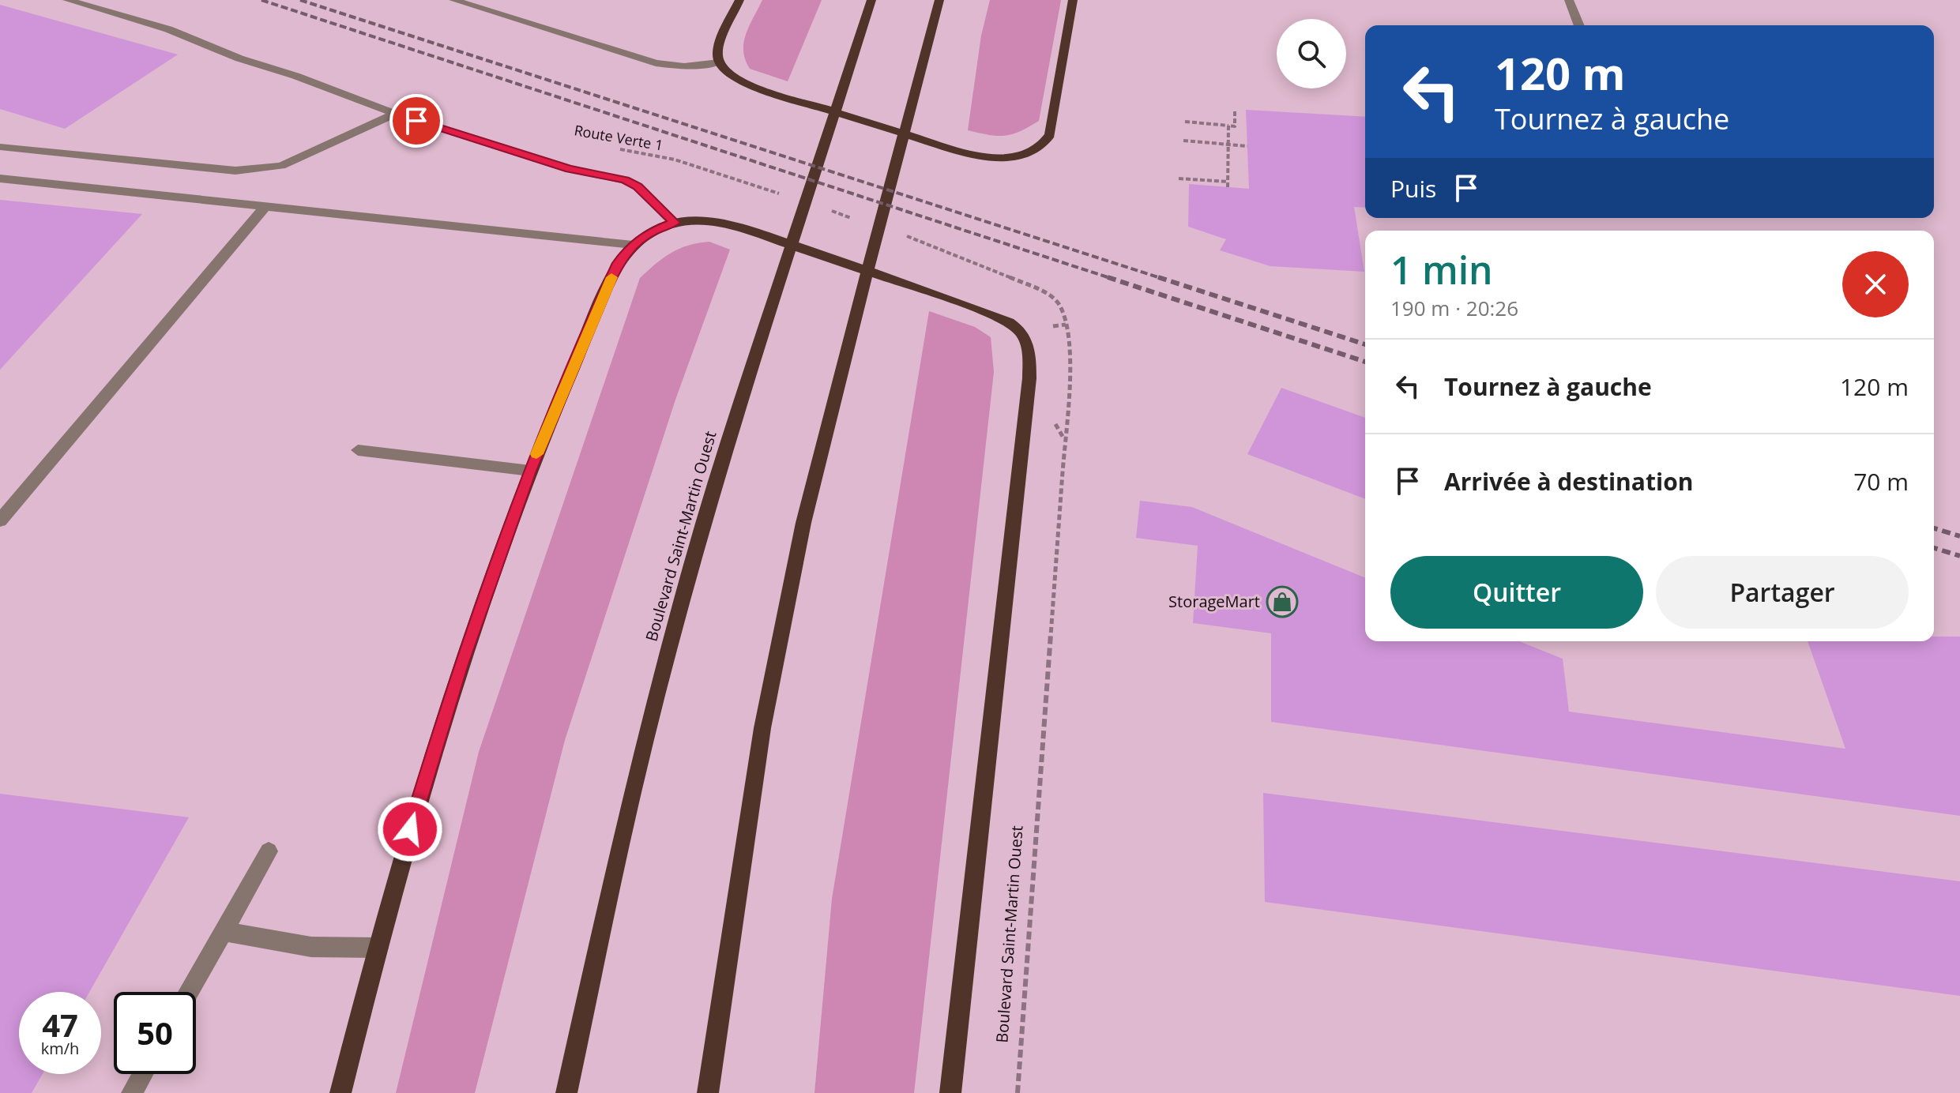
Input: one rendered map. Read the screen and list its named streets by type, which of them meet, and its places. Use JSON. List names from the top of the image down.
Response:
{
  "streets": {
    "main road": ["Boulevard Saint-Martin Ouest"],
    "path": ["Route Verte 1"]
  },
  "places": {
    "shop": ["StorageMart"]
  },
  "page": {
    "turn": ["120 m", "Tournez à gauche"],
    "then": "Puis",
    "heading": ["1 min", "190 m · 20:26"],
    "list": [
      {
        "name": "Tournez à gauche",
        "value": "120 m"
      },
      {
        "name": "Arrivée à destination",
        "value": "70 m"
      }
    ],
    "buttons": ["Quitter", "Partager"],
    "speed": "47 km/h",
    "limit": "50"
  }
}
